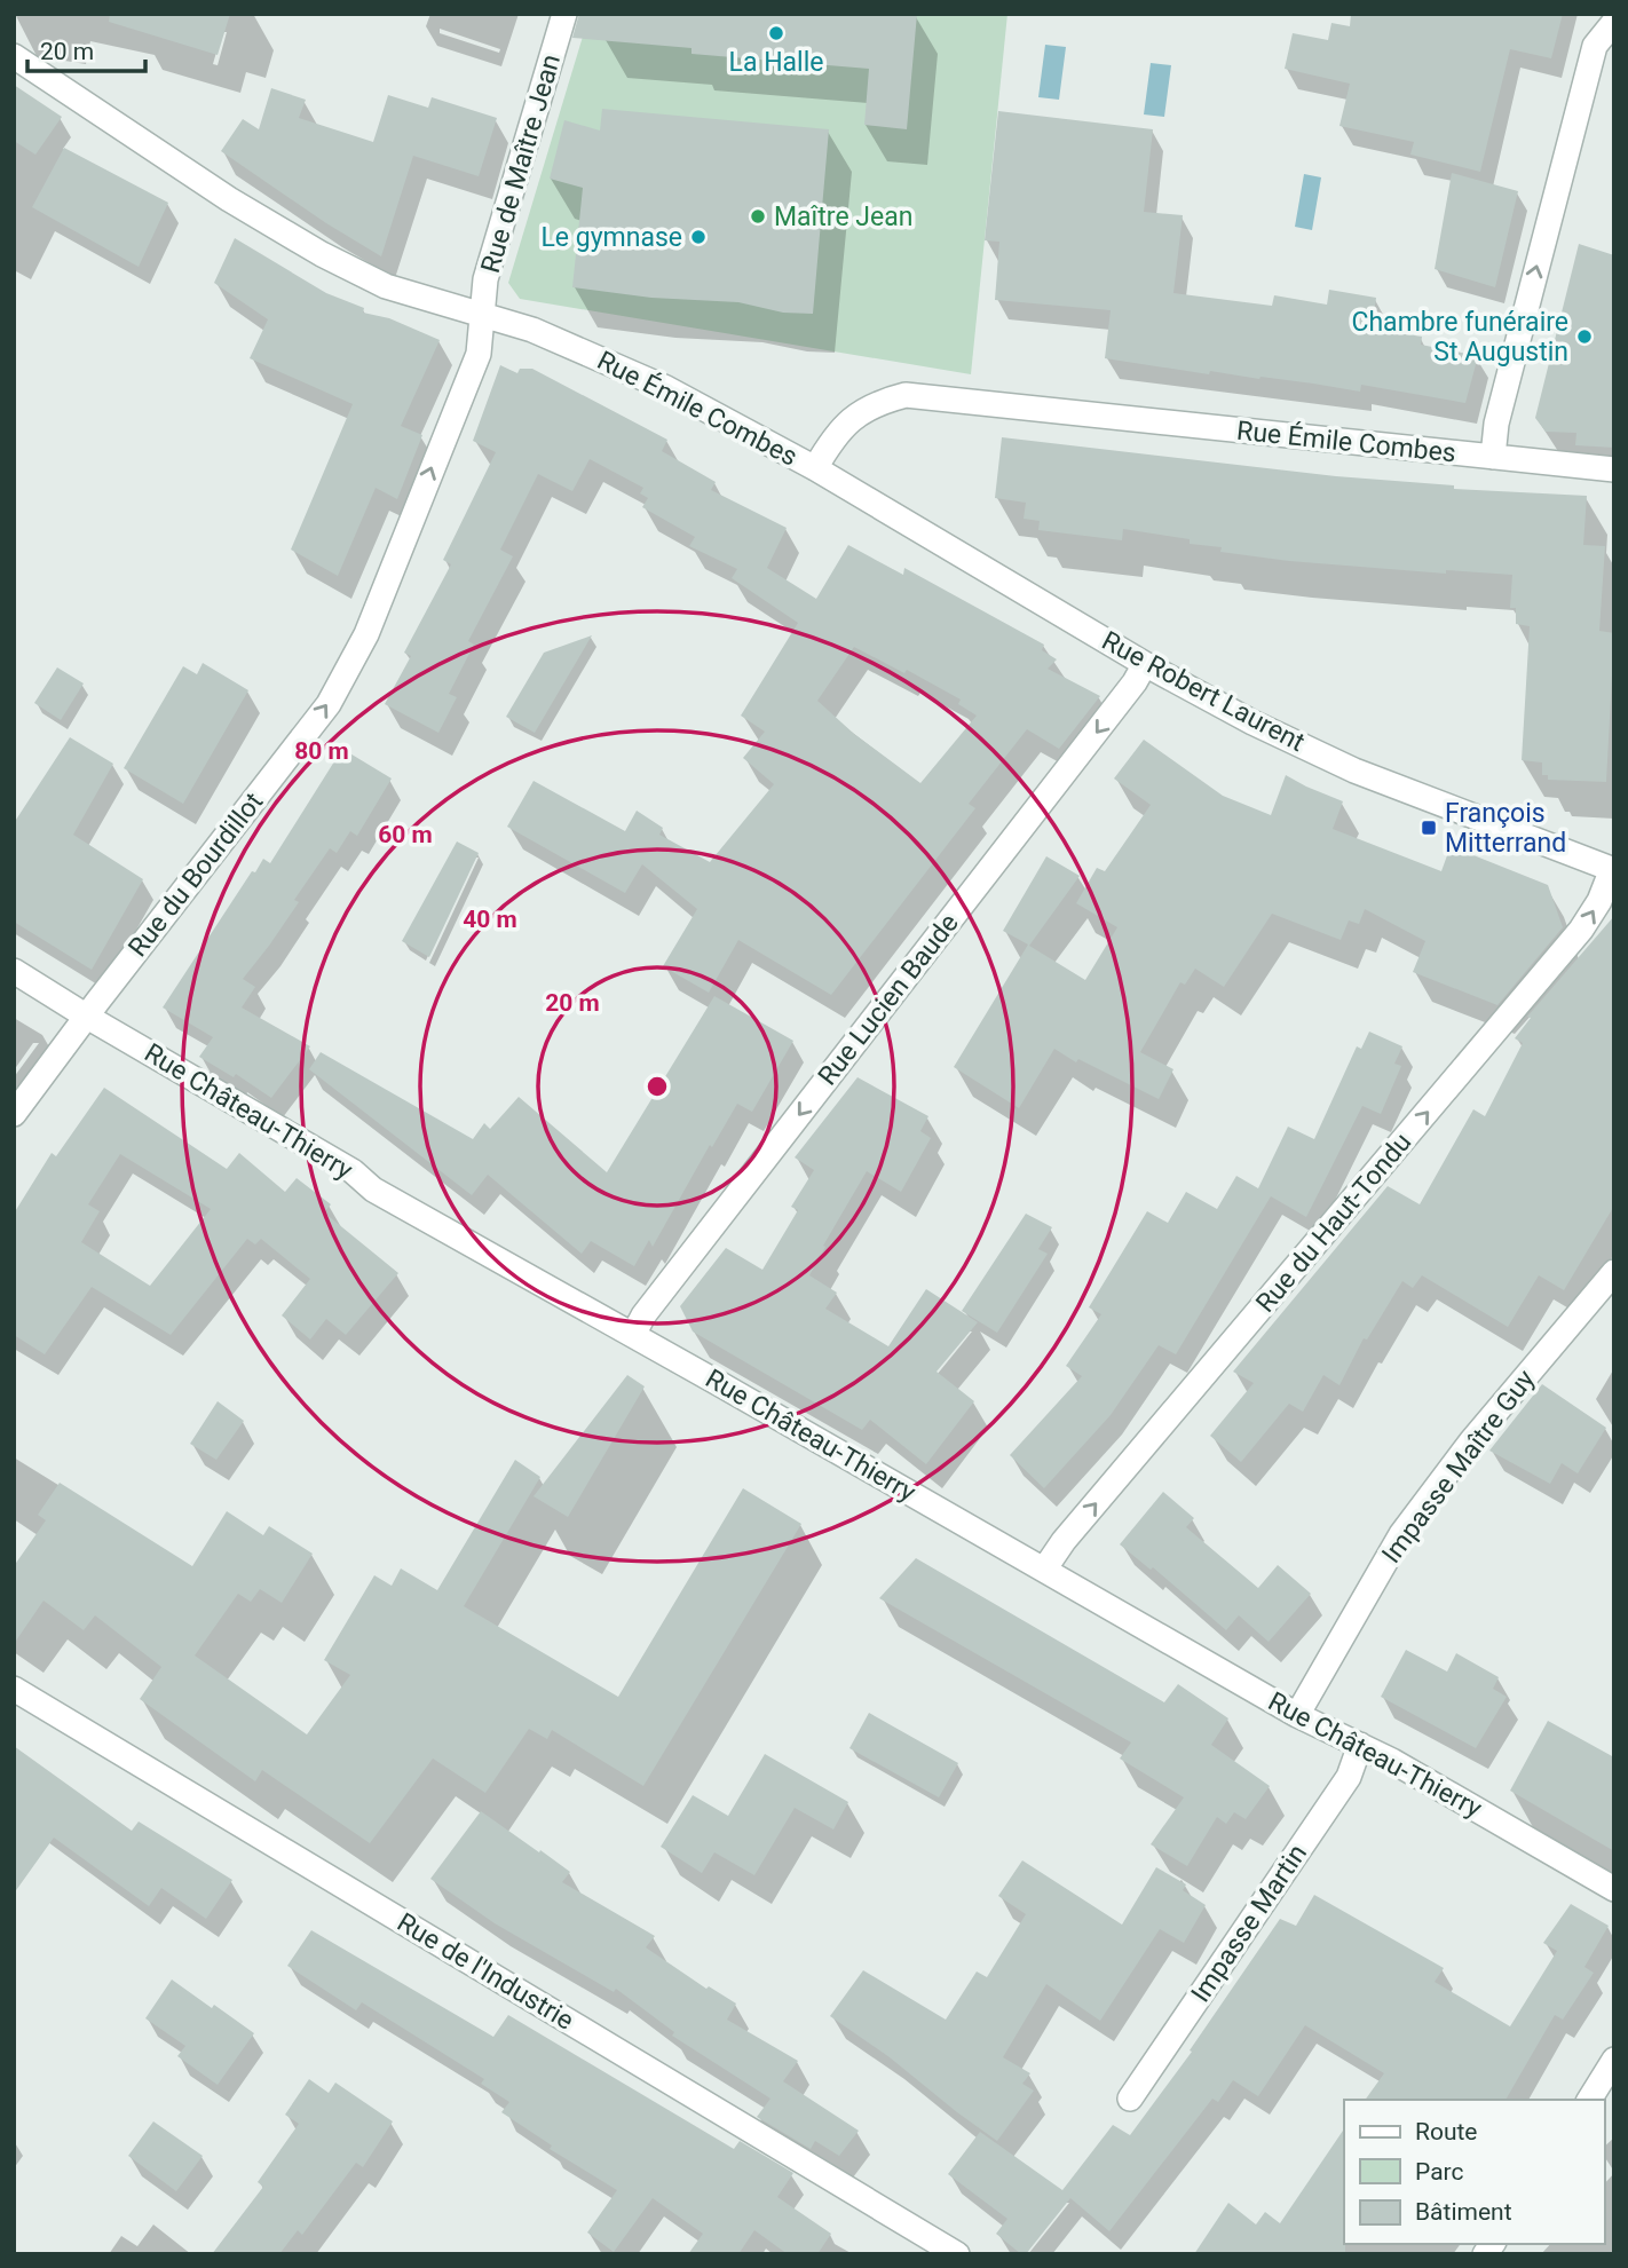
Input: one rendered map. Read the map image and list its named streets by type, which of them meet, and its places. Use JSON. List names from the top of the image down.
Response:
{
  "streets": {
    "street": [
      "Rue de Maître Jean",
      "Rue Émile Combes",
      "Rue Robert Laurent",
      "Rue du Bourdillot",
      "Rue Lucien Baude",
      "Rue Château-Thierry",
      "Rue du Haut-Tondu",
      "Impasse Maître Guy",
      "Impasse Martin",
      "Rue de l'Industrie"
    ]
  },
  "crossings": [
    ["Rue de Maître Jean", "Rue Émile Combes"],
    ["Rue de Maître Jean", "Rue du Bourdillot"],
    ["Rue Émile Combes", "Rue Robert Laurent"],
    ["Rue Émile Combes", "Rue du Bourdillot"],
    ["Rue Robert Laurent", "Rue Lucien Baude"],
    ["Rue Robert Laurent", "Rue du Haut-Tondu"],
    ["Rue du Bourdillot", "Rue Château-Thierry"],
    ["Rue Lucien Baude", "Rue Château-Thierry"],
    ["Rue Château-Thierry", "Rue du Haut-Tondu"],
    ["Rue Château-Thierry", "Impasse Maître Guy"],
    ["Rue Château-Thierry", "Impasse Martin"]
  ],
  "one_way": ["Rue du Bourdillot", "Rue Lucien Baude", "Rue du Haut-Tondu"],
  "places": {
    "other": [
      "La Halle",
      "Maître Jean",
      "Le gymnase",
      "Chambre funéraire St Augustin"
    ],
    "transit": ["François Mitterrand"]
  },
  "legend": ["Route", "Parc", "Bâtiment"],
  "scale_bar": "20 m",
  "rings": [
    "80 m",
    "60 m",
    "40 m",
    "20 m"
  ]
}
